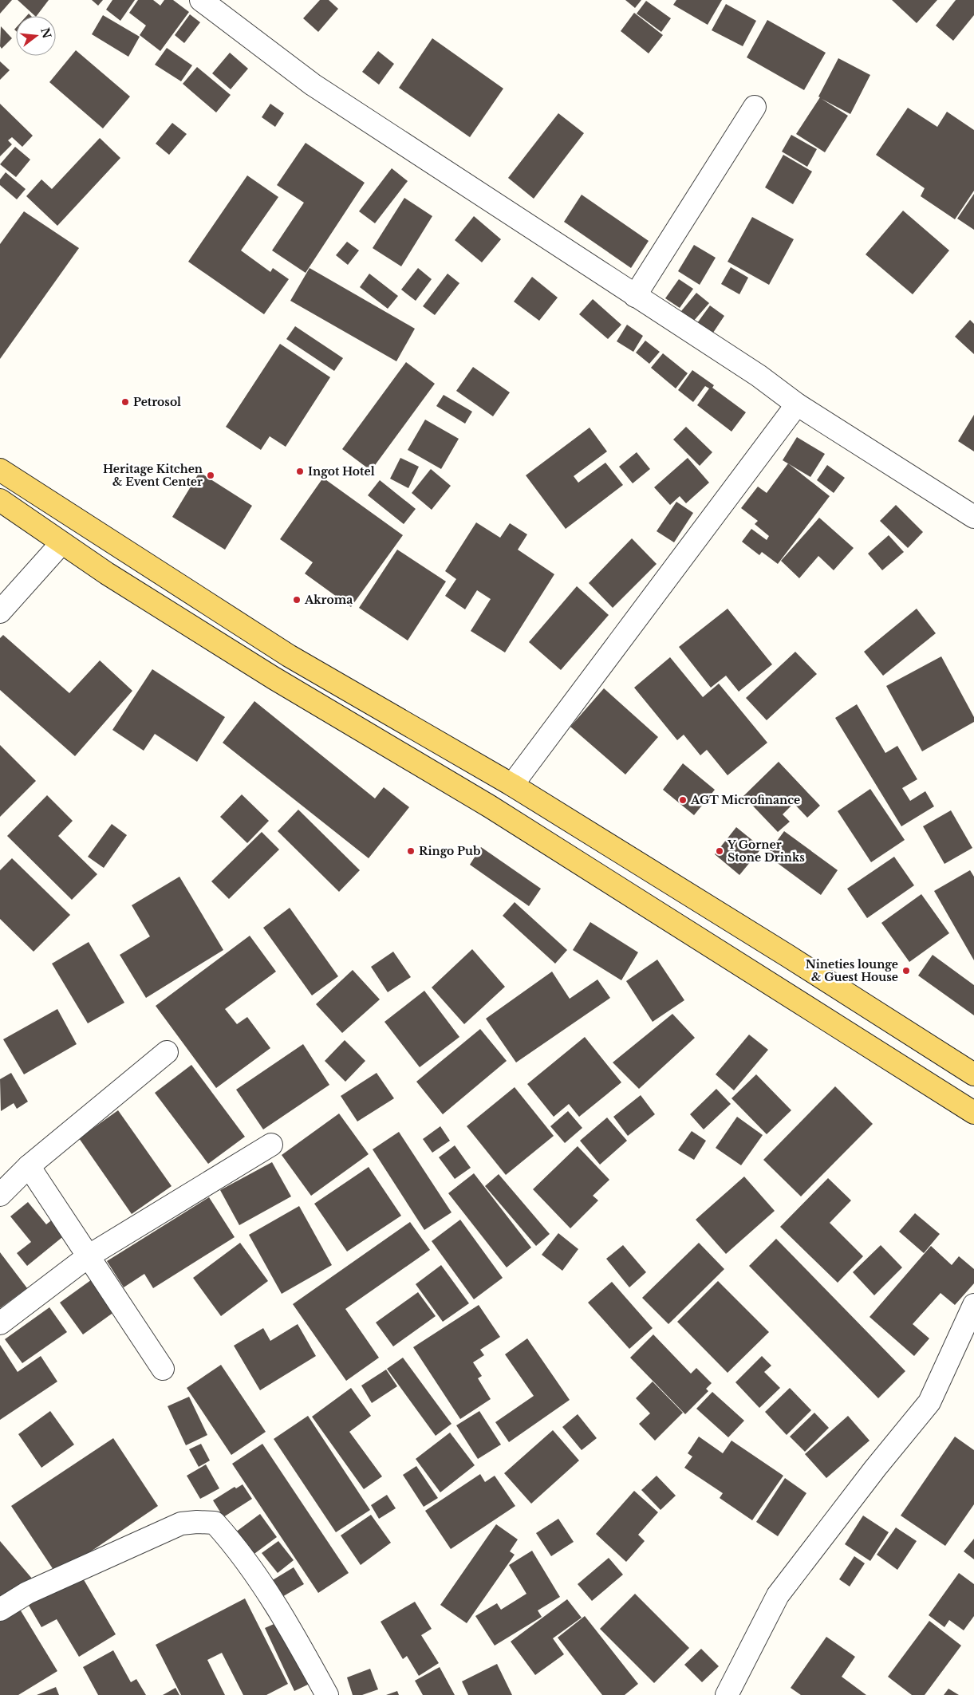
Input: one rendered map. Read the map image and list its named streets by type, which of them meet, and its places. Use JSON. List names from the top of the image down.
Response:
{
  "places": [
    "Petrosol",
    "Ingot Hotel",
    "Heritage Kitchen & Event Center",
    "Akroma",
    "AGT Microfinance",
    "Ringo Pub",
    "Y Gorner Stone Drinks",
    "Nineties lounge & Guest House"
  ],
  "north": "right"
}
